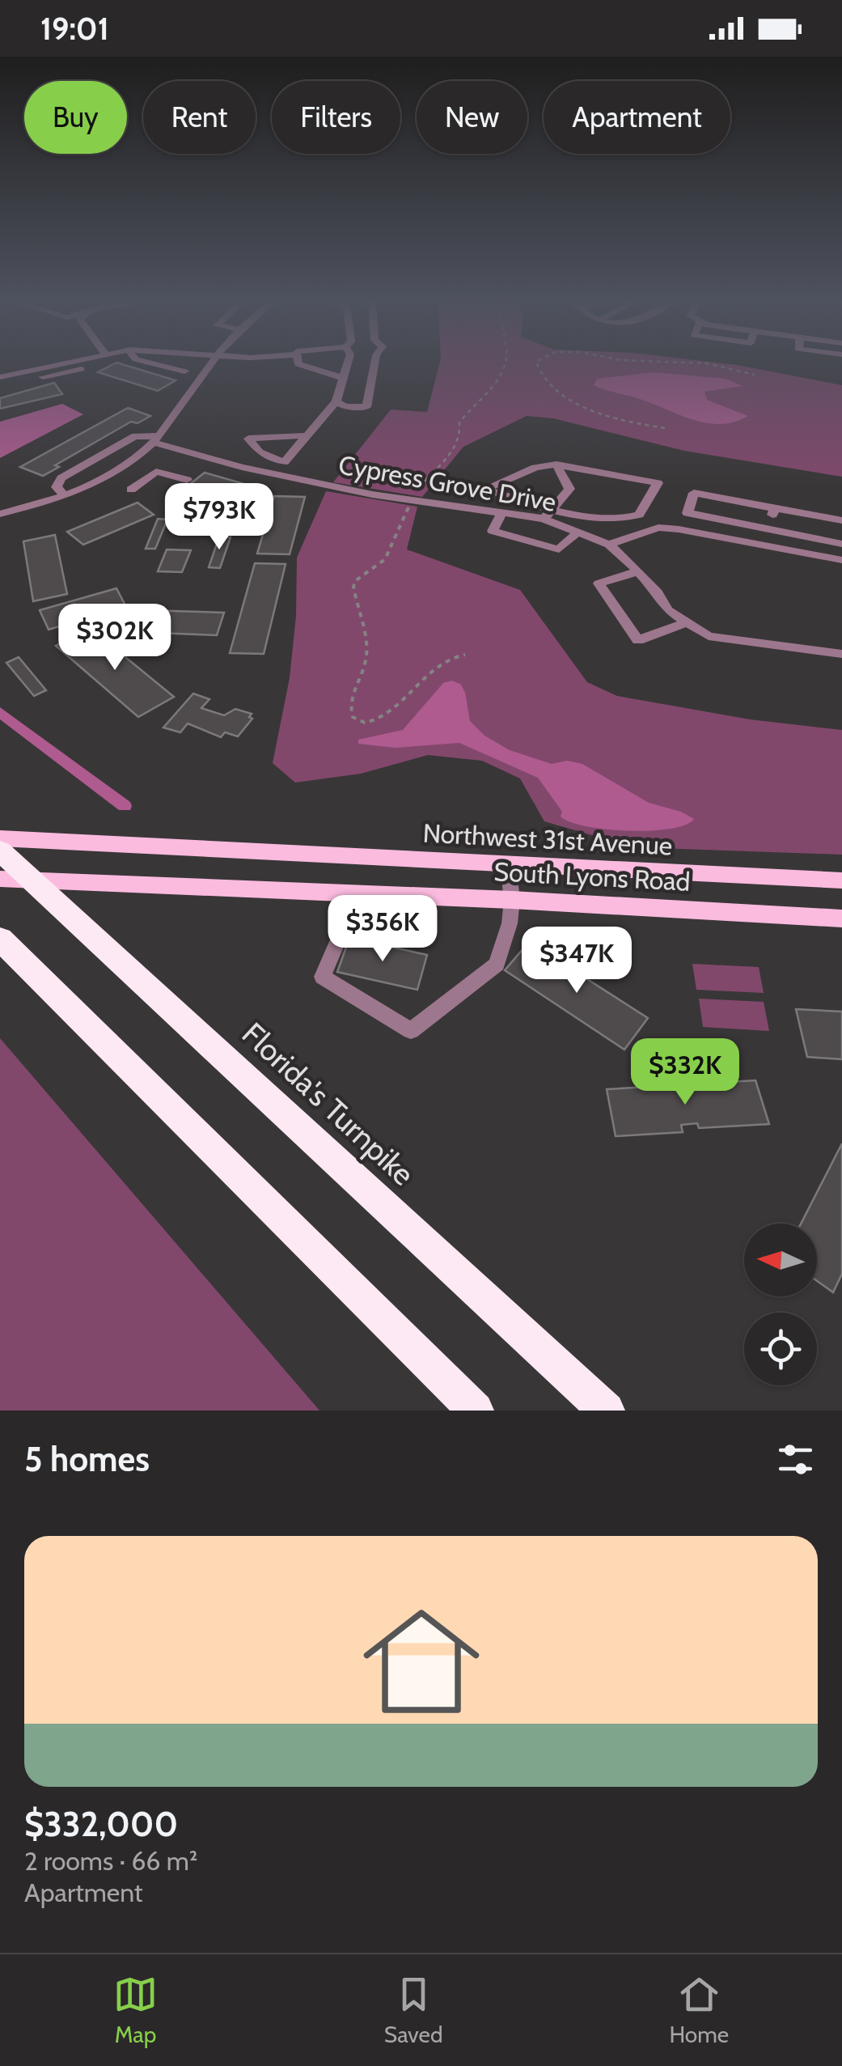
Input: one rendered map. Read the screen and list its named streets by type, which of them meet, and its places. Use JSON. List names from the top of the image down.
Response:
{
  "streets": {
    "highway": ["Florida's Turnpike"],
    "main road": ["Northwest 31st Avenue", "South Lyons Road"],
    "street": ["Cypress Grove Drive"]
  },
  "north": "left",
  "page": {
    "status": "19:01",
    "chip": [
      "Buy",
      "Rent",
      "Filters",
      "New",
      "Apartment"
    ],
    "price": [
      "$793K",
      "$302K",
      "$356K",
      "$347K",
      "$332K"
    ],
    "heading": "5 homes",
    "list": [
      {
        "name": "$332,000",
        "note": "2 rooms · 66 m² · Apartment"
      }
    ],
    "tabs": ["Map", "Saved", "Home"]
  }
}
